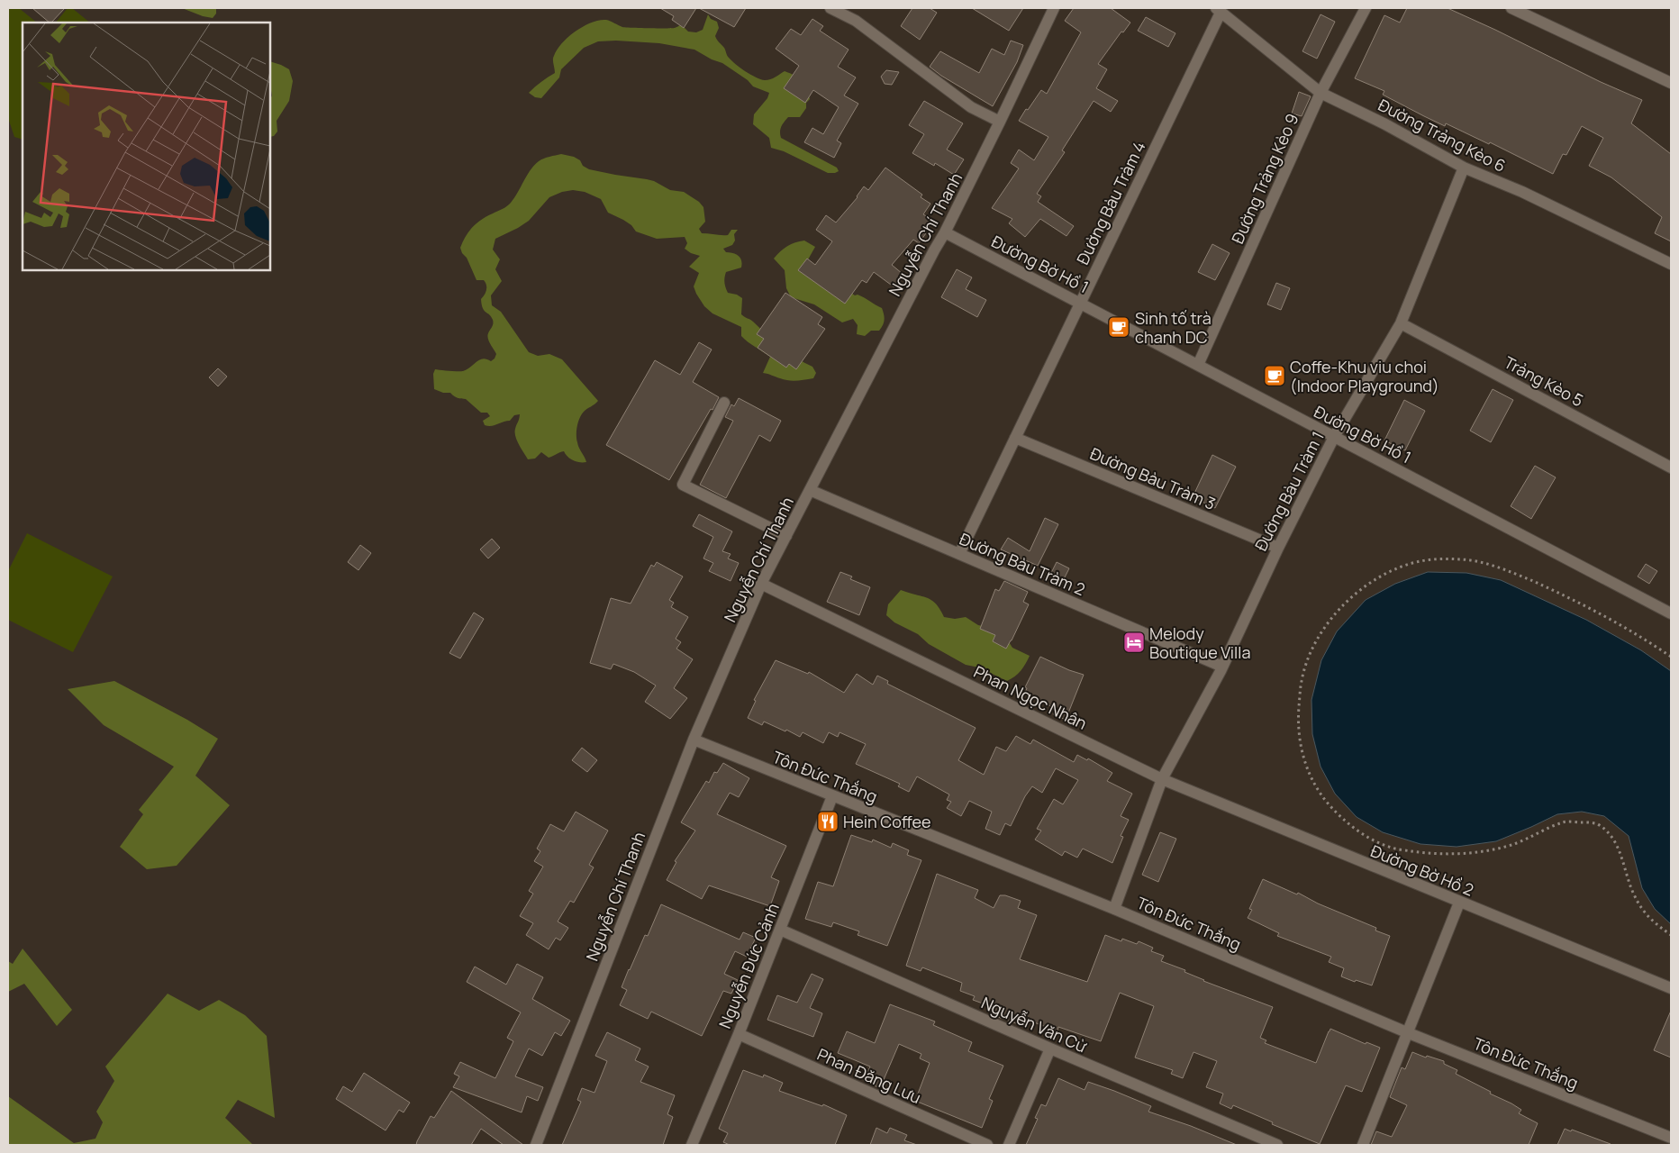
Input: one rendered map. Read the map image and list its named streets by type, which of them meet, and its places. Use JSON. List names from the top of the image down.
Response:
{
  "streets": {
    "street": [
      "Đường Trảng Kèo 6",
      "Đường Trảng Kèo 9",
      "Đường Bàu Tràm 4",
      "Nguyễn Chí Thanh",
      "Đường Bờ Hồ 1",
      "Trảng Kèo 5",
      "Đường Bàu Tràm 3",
      "Đường Bàu Tràm 1",
      "Đường Bàu Tràm 2",
      "Phan Ngọc Nhân",
      "Tôn Đức Thắng",
      "Đường Bờ Hồ 2",
      "Nguyễn Đức Cảnh",
      "Nguyễn Văn Cừ",
      "Phan Đăng Lưu"
    ]
  },
  "crossings": [
    ["Đường Trảng Kèo 6", "Đường Trảng Kèo 9"],
    ["Đường Trảng Kèo 6", "Đường Bàu Tràm 4"],
    ["Đường Trảng Kèo 6", "Đường Bàu Tràm 1"],
    ["Đường Trảng Kèo 9", "Đường Bờ Hồ 1"],
    ["Đường Bàu Tràm 4", "Đường Bờ Hồ 1"],
    ["Đường Bàu Tràm 4", "Đường Bàu Tràm 3"],
    ["Đường Bàu Tràm 4", "Đường Bàu Tràm 2"],
    ["Nguyễn Chí Thanh", "Đường Bờ Hồ 1"],
    ["Nguyễn Chí Thanh", "Đường Bàu Tràm 2"],
    ["Nguyễn Chí Thanh", "Phan Ngọc Nhân"],
    ["Nguyễn Chí Thanh", "Tôn Đức Thắng"],
    ["Đường Bờ Hồ 1", "Đường Bàu Tràm 1"],
    ["Trảng Kèo 5", "Đường Bàu Tràm 1"],
    ["Đường Bàu Tràm 3", "Đường Bàu Tràm 1"],
    ["Đường Bàu Tràm 1", "Đường Bàu Tràm 2"],
    ["Đường Bàu Tràm 1", "Phan Ngọc Nhân"],
    ["Đường Bàu Tràm 1", "Đường Bờ Hồ 2"],
    ["Phan Ngọc Nhân", "Đường Bờ Hồ 2"],
    ["Tôn Đức Thắng", "Nguyễn Đức Cảnh"],
    ["Nguyễn Đức Cảnh", "Nguyễn Văn Cừ"],
    ["Nguyễn Đức Cảnh", "Phan Đăng Lưu"]
  ],
  "places": {
    "cafe": ["Sinh tố trà chanh DC", "Coffe-Khu viu choi (Indoor Playground)"],
    "hotel": ["Melody Boutique Villa"],
    "restaurant": ["Hein Coffee"]
  }
}
